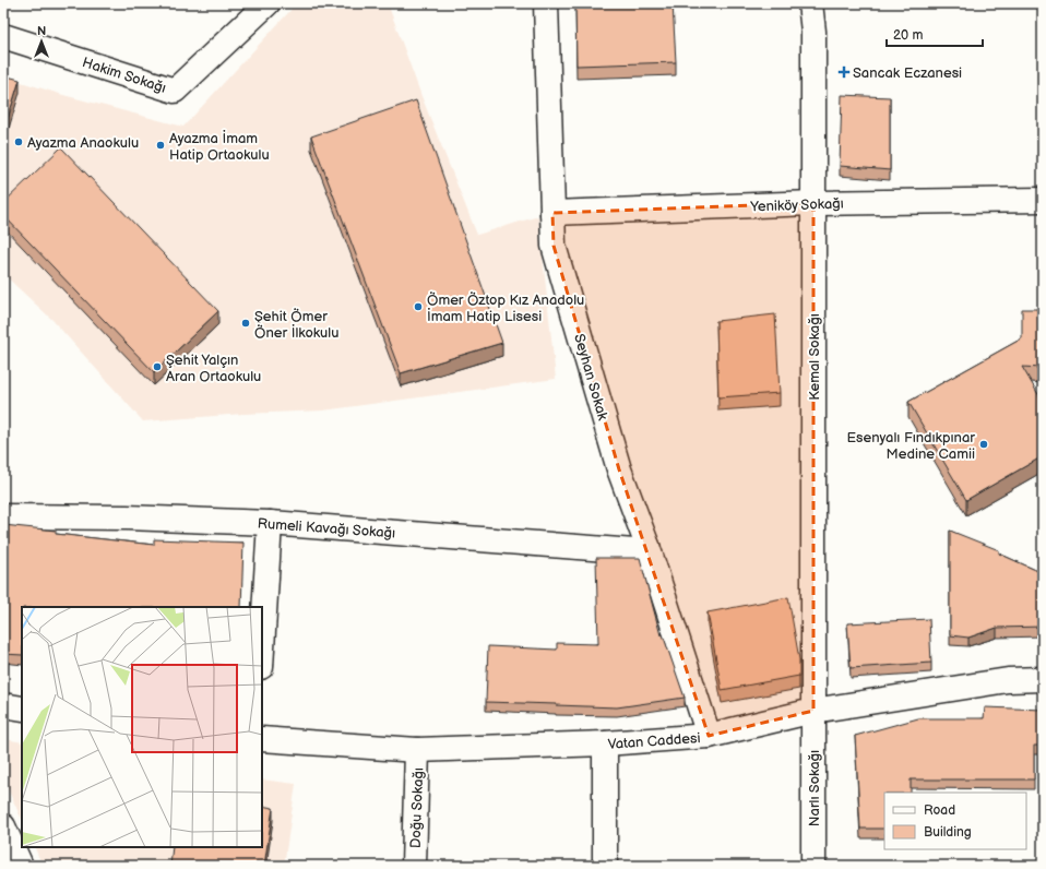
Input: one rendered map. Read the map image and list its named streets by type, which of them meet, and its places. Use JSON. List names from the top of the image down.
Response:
{
  "streets": {
    "street": [
      "Hakim Sokağı",
      "Yeniköy Sokağı",
      "Kemal Sokağı",
      "Seyhan Sokak",
      "Rumeli Kavağı Sokağı",
      "Vatan Caddesi",
      "Narlı Sokağı",
      "Doğu Sokağı"
    ]
  },
  "crossings": [
    ["Yeniköy Sokağı", "Kemal Sokağı"],
    ["Yeniköy Sokağı", "Seyhan Sokak"],
    ["Kemal Sokağı", "Vatan Caddesi"],
    ["Kemal Sokağı", "Narlı Sokağı"],
    ["Seyhan Sokak", "Rumeli Kavağı Sokağı"],
    ["Seyhan Sokak", "Vatan Caddesi"],
    ["Vatan Caddesi", "Narlı Sokağı"],
    ["Vatan Caddesi", "Doğu Sokağı"]
  ],
  "places": {
    "health": ["Sancak Eczanesi"],
    "other": [
      "Ayazma Anaokulu",
      "Ayazma İmam Hatip Ortaokulu",
      "Ömer Öztop Kız Anadolu İmam Hatip Lisesi",
      "Şehit Ömer Öner İlkokulu",
      "Şehit Yalçın Aran Ortaokulu",
      "Esenyalı Fındıkpınar Medine Camii"
    ]
  },
  "legend": ["Road", "Building"],
  "scale_bar": "20 m",
  "north": "top"
}
